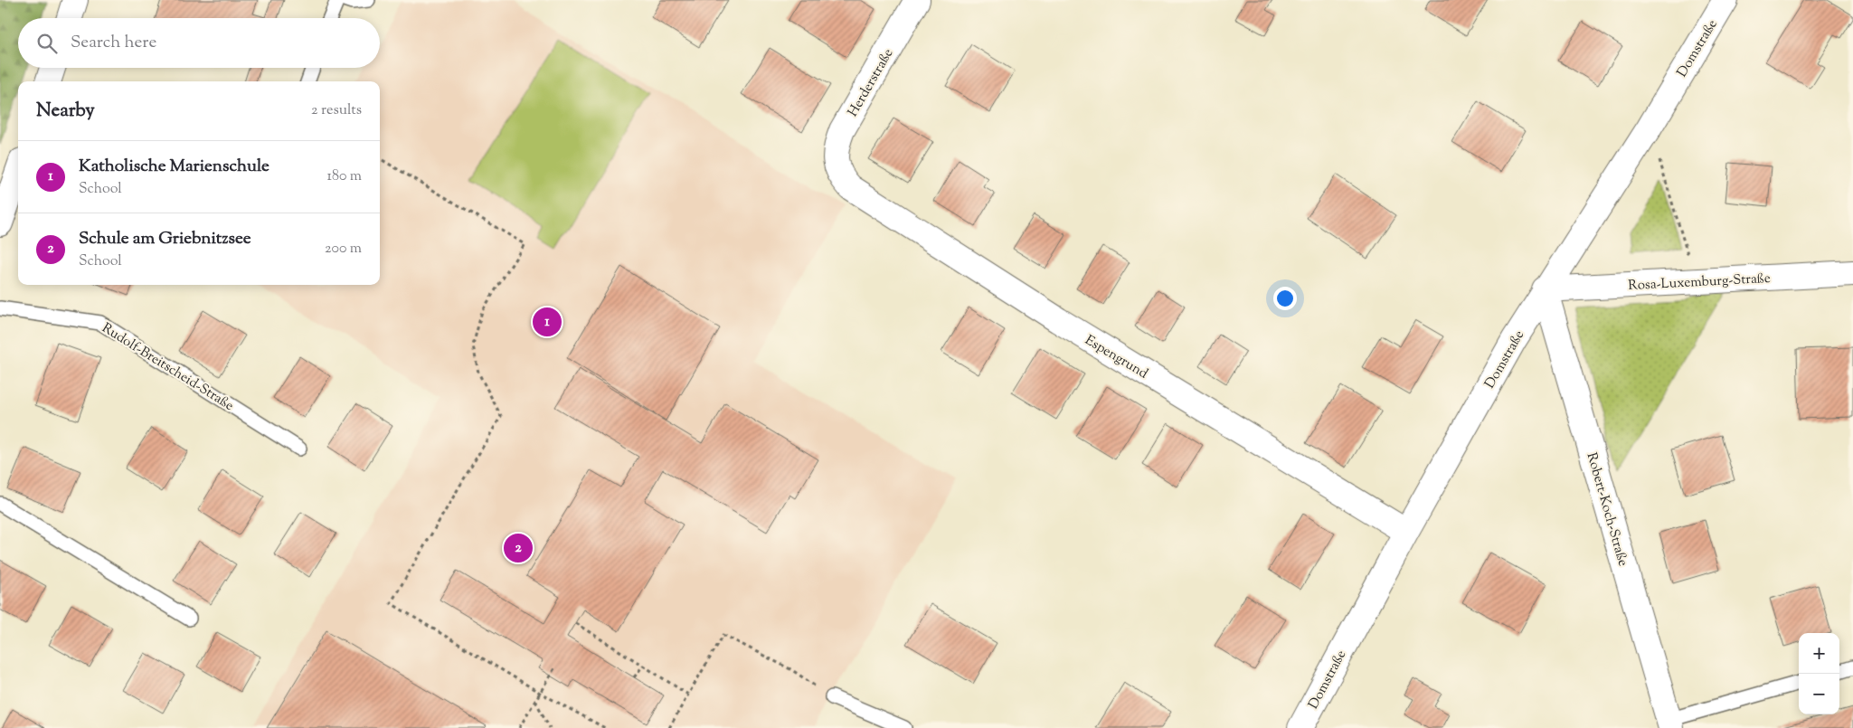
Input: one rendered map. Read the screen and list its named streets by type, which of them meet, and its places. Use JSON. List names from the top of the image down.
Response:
{
  "streets": {
    "street": [
      "Domstraße",
      "Herderstraße",
      "Rosa-Luxemburg-Straße",
      "Espengrund",
      "Robert-Koch-Straße"
    ],
    "lane": ["Rudolf-Breitscheid-Straße"]
  },
  "crossings": [
    ["Domstraße", "Rosa-Luxemburg-Straße"],
    ["Domstraße", "Espengrund"],
    ["Domstraße", "Robert-Koch-Straße"],
    ["Herderstraße", "Espengrund"],
    ["Rosa-Luxemburg-Straße", "Robert-Koch-Straße"]
  ],
  "page": {
    "search": "Search here",
    "heading": ["Nearby", "2 results"],
    "list": [
      {
        "mark": "1",
        "name": "Katholische Marienschule",
        "note": "School",
        "value": "180 m"
      },
      {
        "mark": "2",
        "name": "Schule am Griebnitzsee",
        "note": "School",
        "value": "200 m"
      }
    ],
    "pins": ["1", "2"],
    "map_buttons": ["+", "−"]
  }
}
